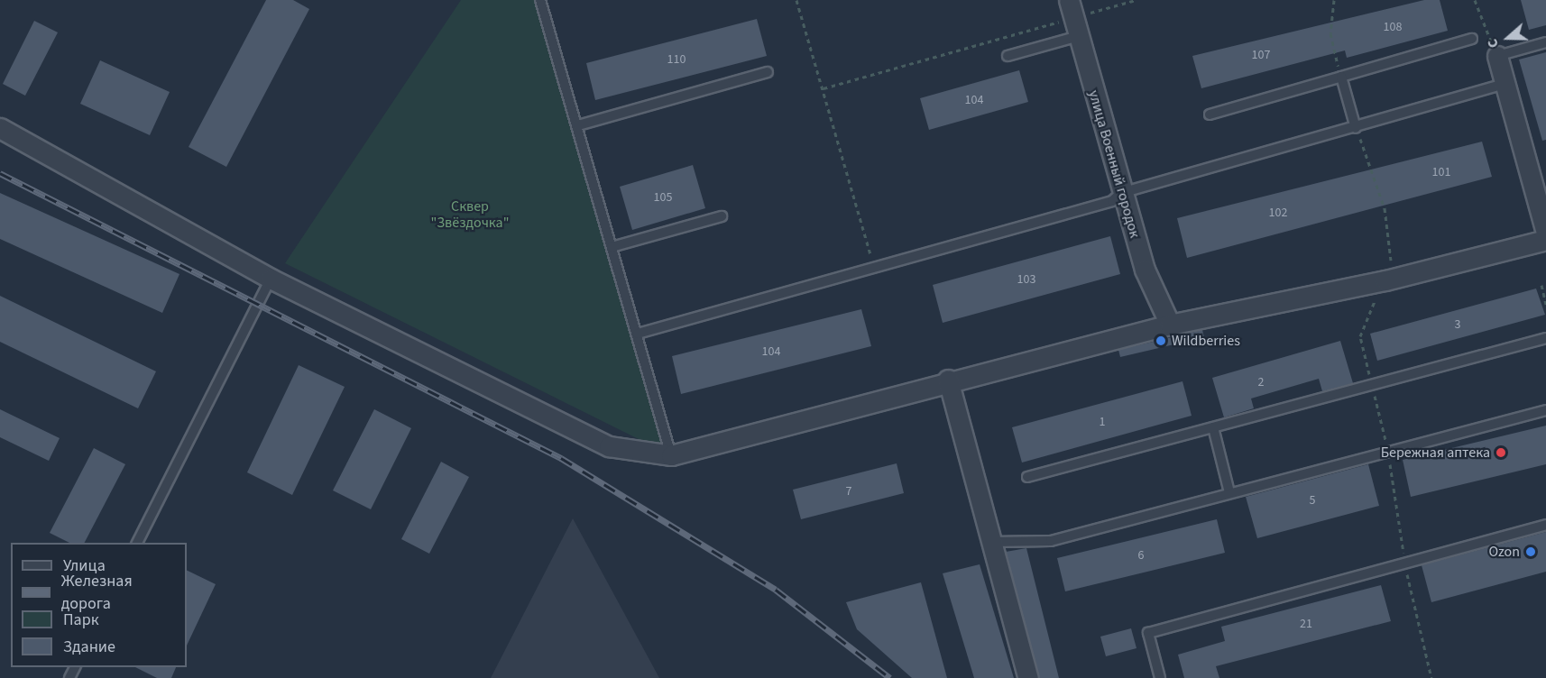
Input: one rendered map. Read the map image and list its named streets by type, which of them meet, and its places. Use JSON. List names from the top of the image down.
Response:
{
  "streets": {
    "street": ["улица Военный городок"]
  },
  "parks": ["Сквер \"Звёздочка\""],
  "places": ["Wildberries", "Бережная аптека", "Ozon"],
  "house_numbers": [
    "108",
    "107",
    "110",
    "104",
    "101",
    "105",
    "102",
    "103",
    "3",
    "104",
    "2",
    "1",
    "7",
    "5",
    "6",
    "21"
  ],
  "legend": [
    "Улица",
    "Железная дорога",
    "Парк",
    "Здание"
  ],
  "north": "left"
}
